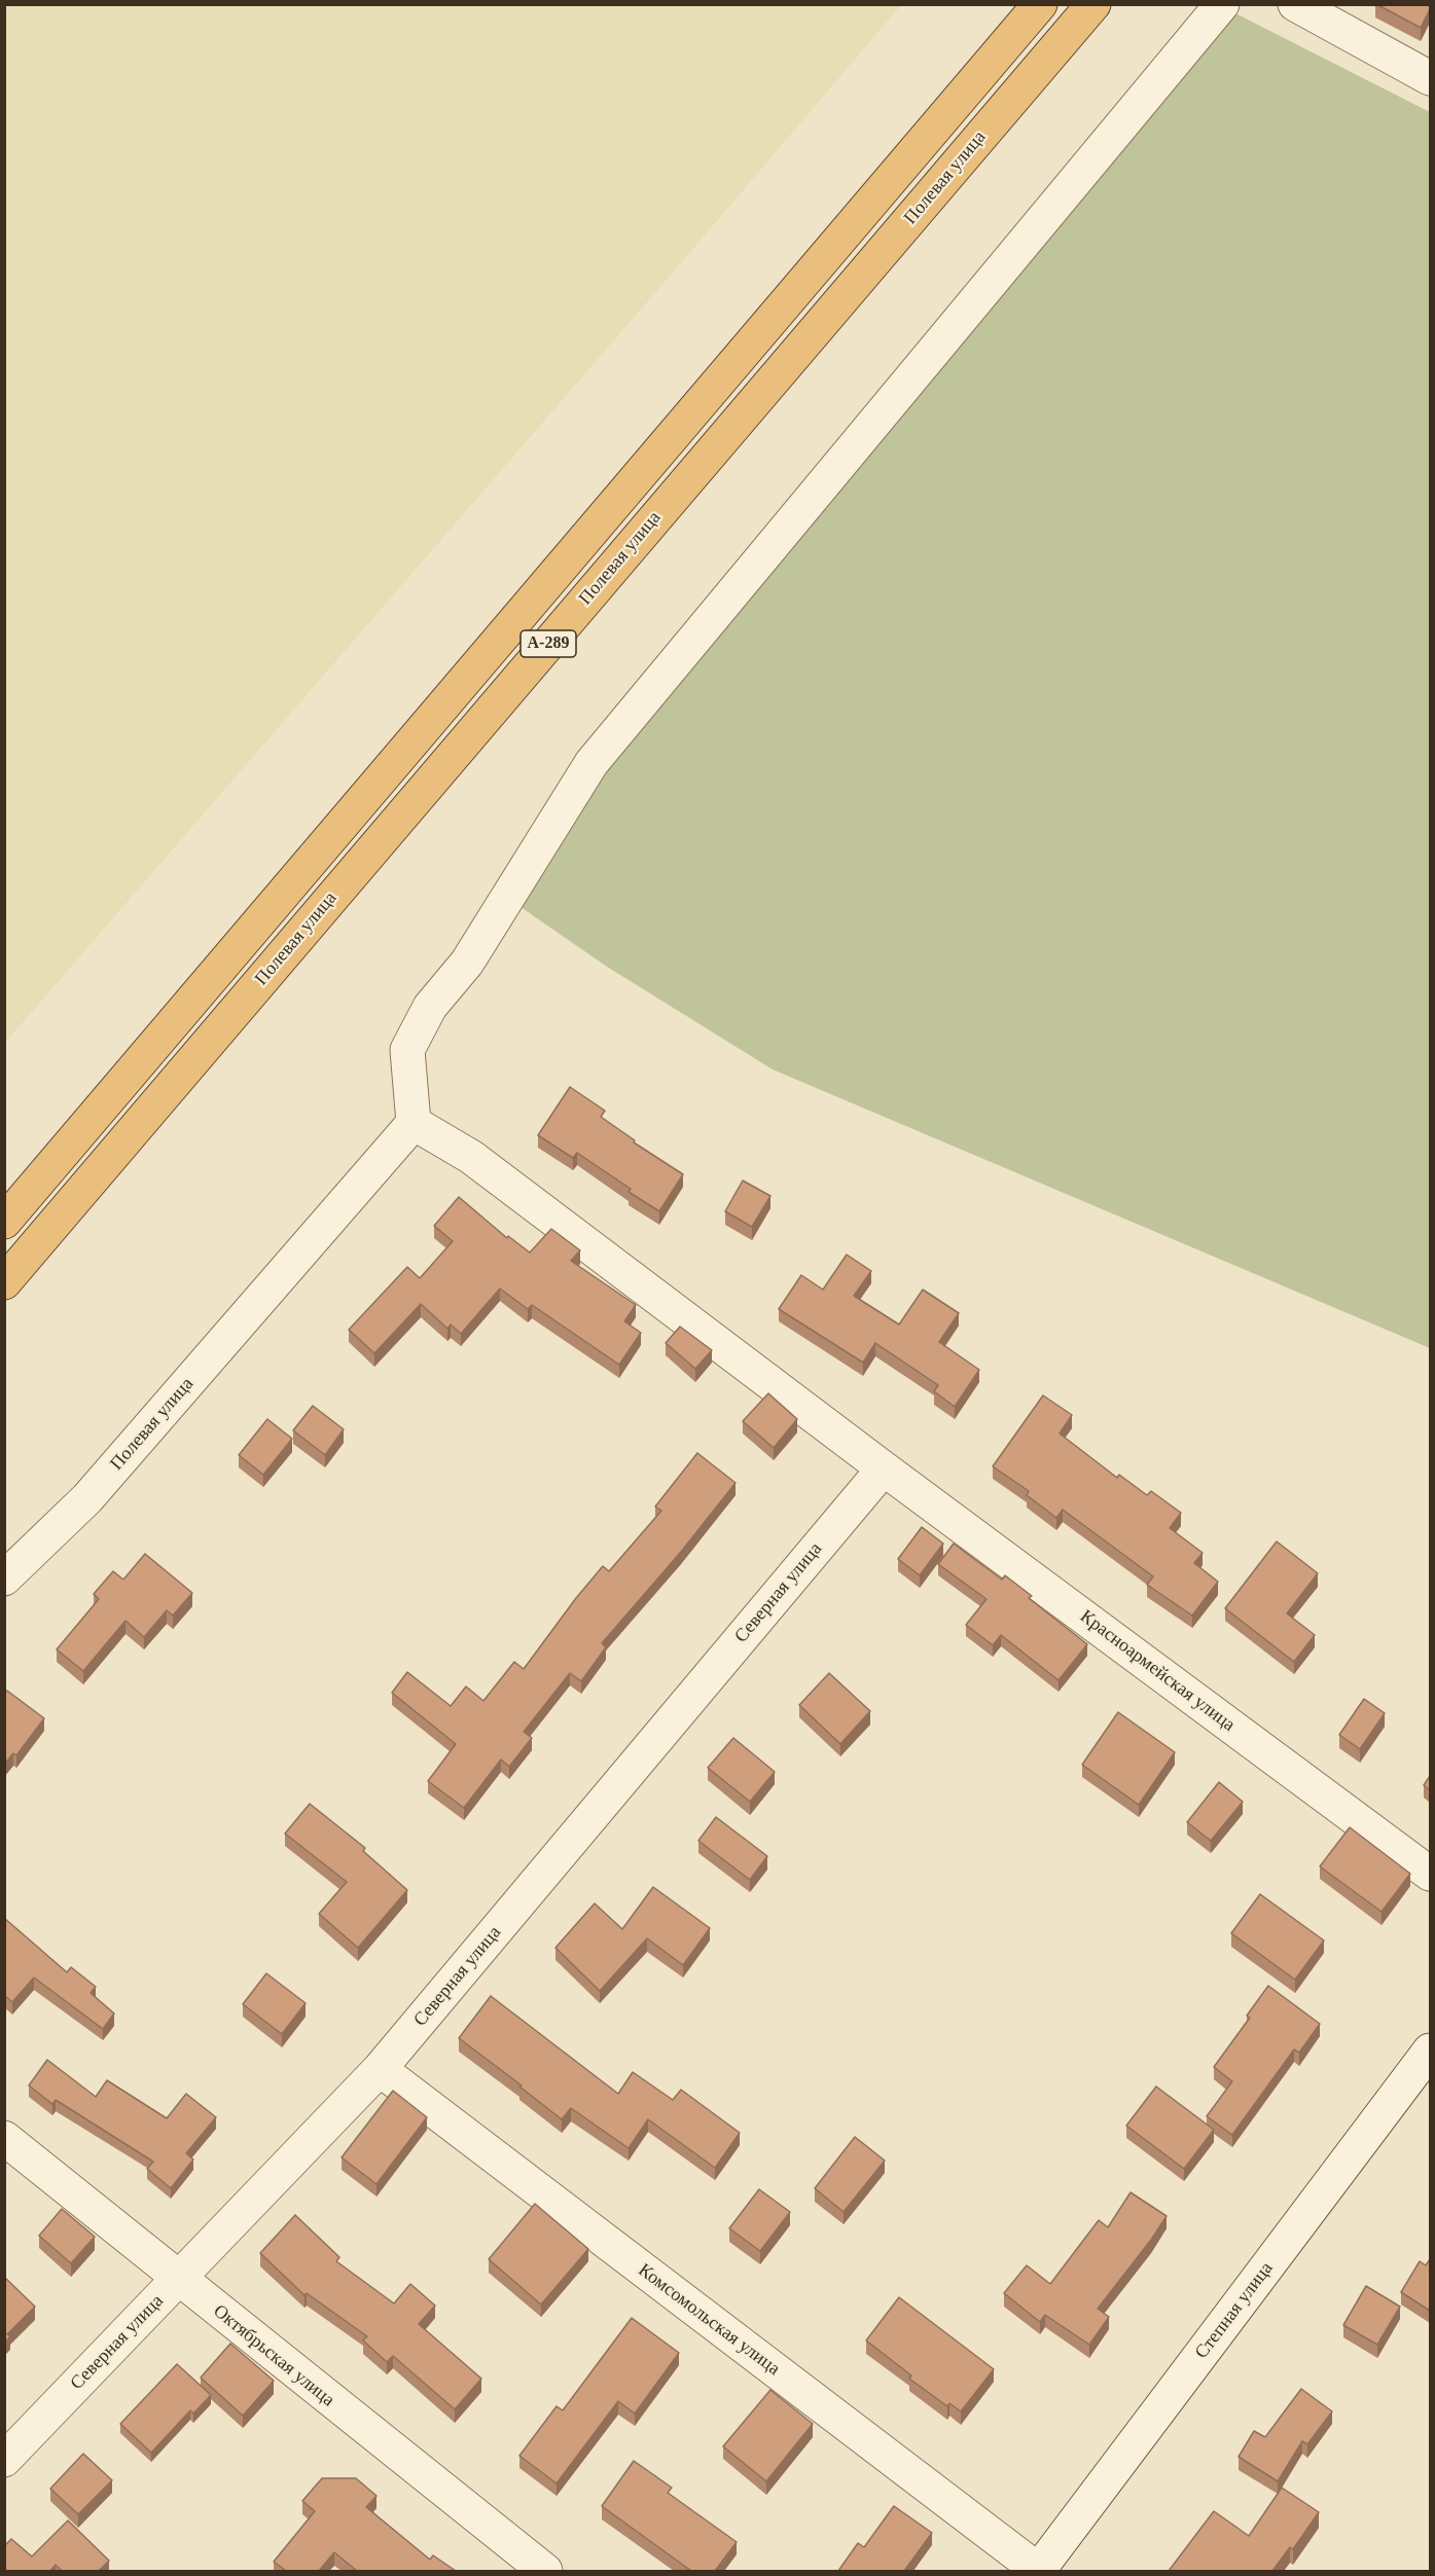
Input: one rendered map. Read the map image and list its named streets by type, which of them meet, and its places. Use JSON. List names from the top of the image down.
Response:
{
  "streets": {
    "highway": ["Полевая улица", "А-289"],
    "street": [
      "Северная улица",
      "Красноармейская улица",
      "Степная улица",
      "Комсомольская улица",
      "Октябрьская улица"
    ]
  },
  "crossings": [
    ["Полевая улица", "Красноармейская улица"],
    ["Северная улица", "Красноармейская улица"],
    ["Северная улица", "Комсомольская улица"],
    ["Северная улица", "Октябрьская улица"],
    ["Степная улица", "Комсомольская улица"]
  ]
}
